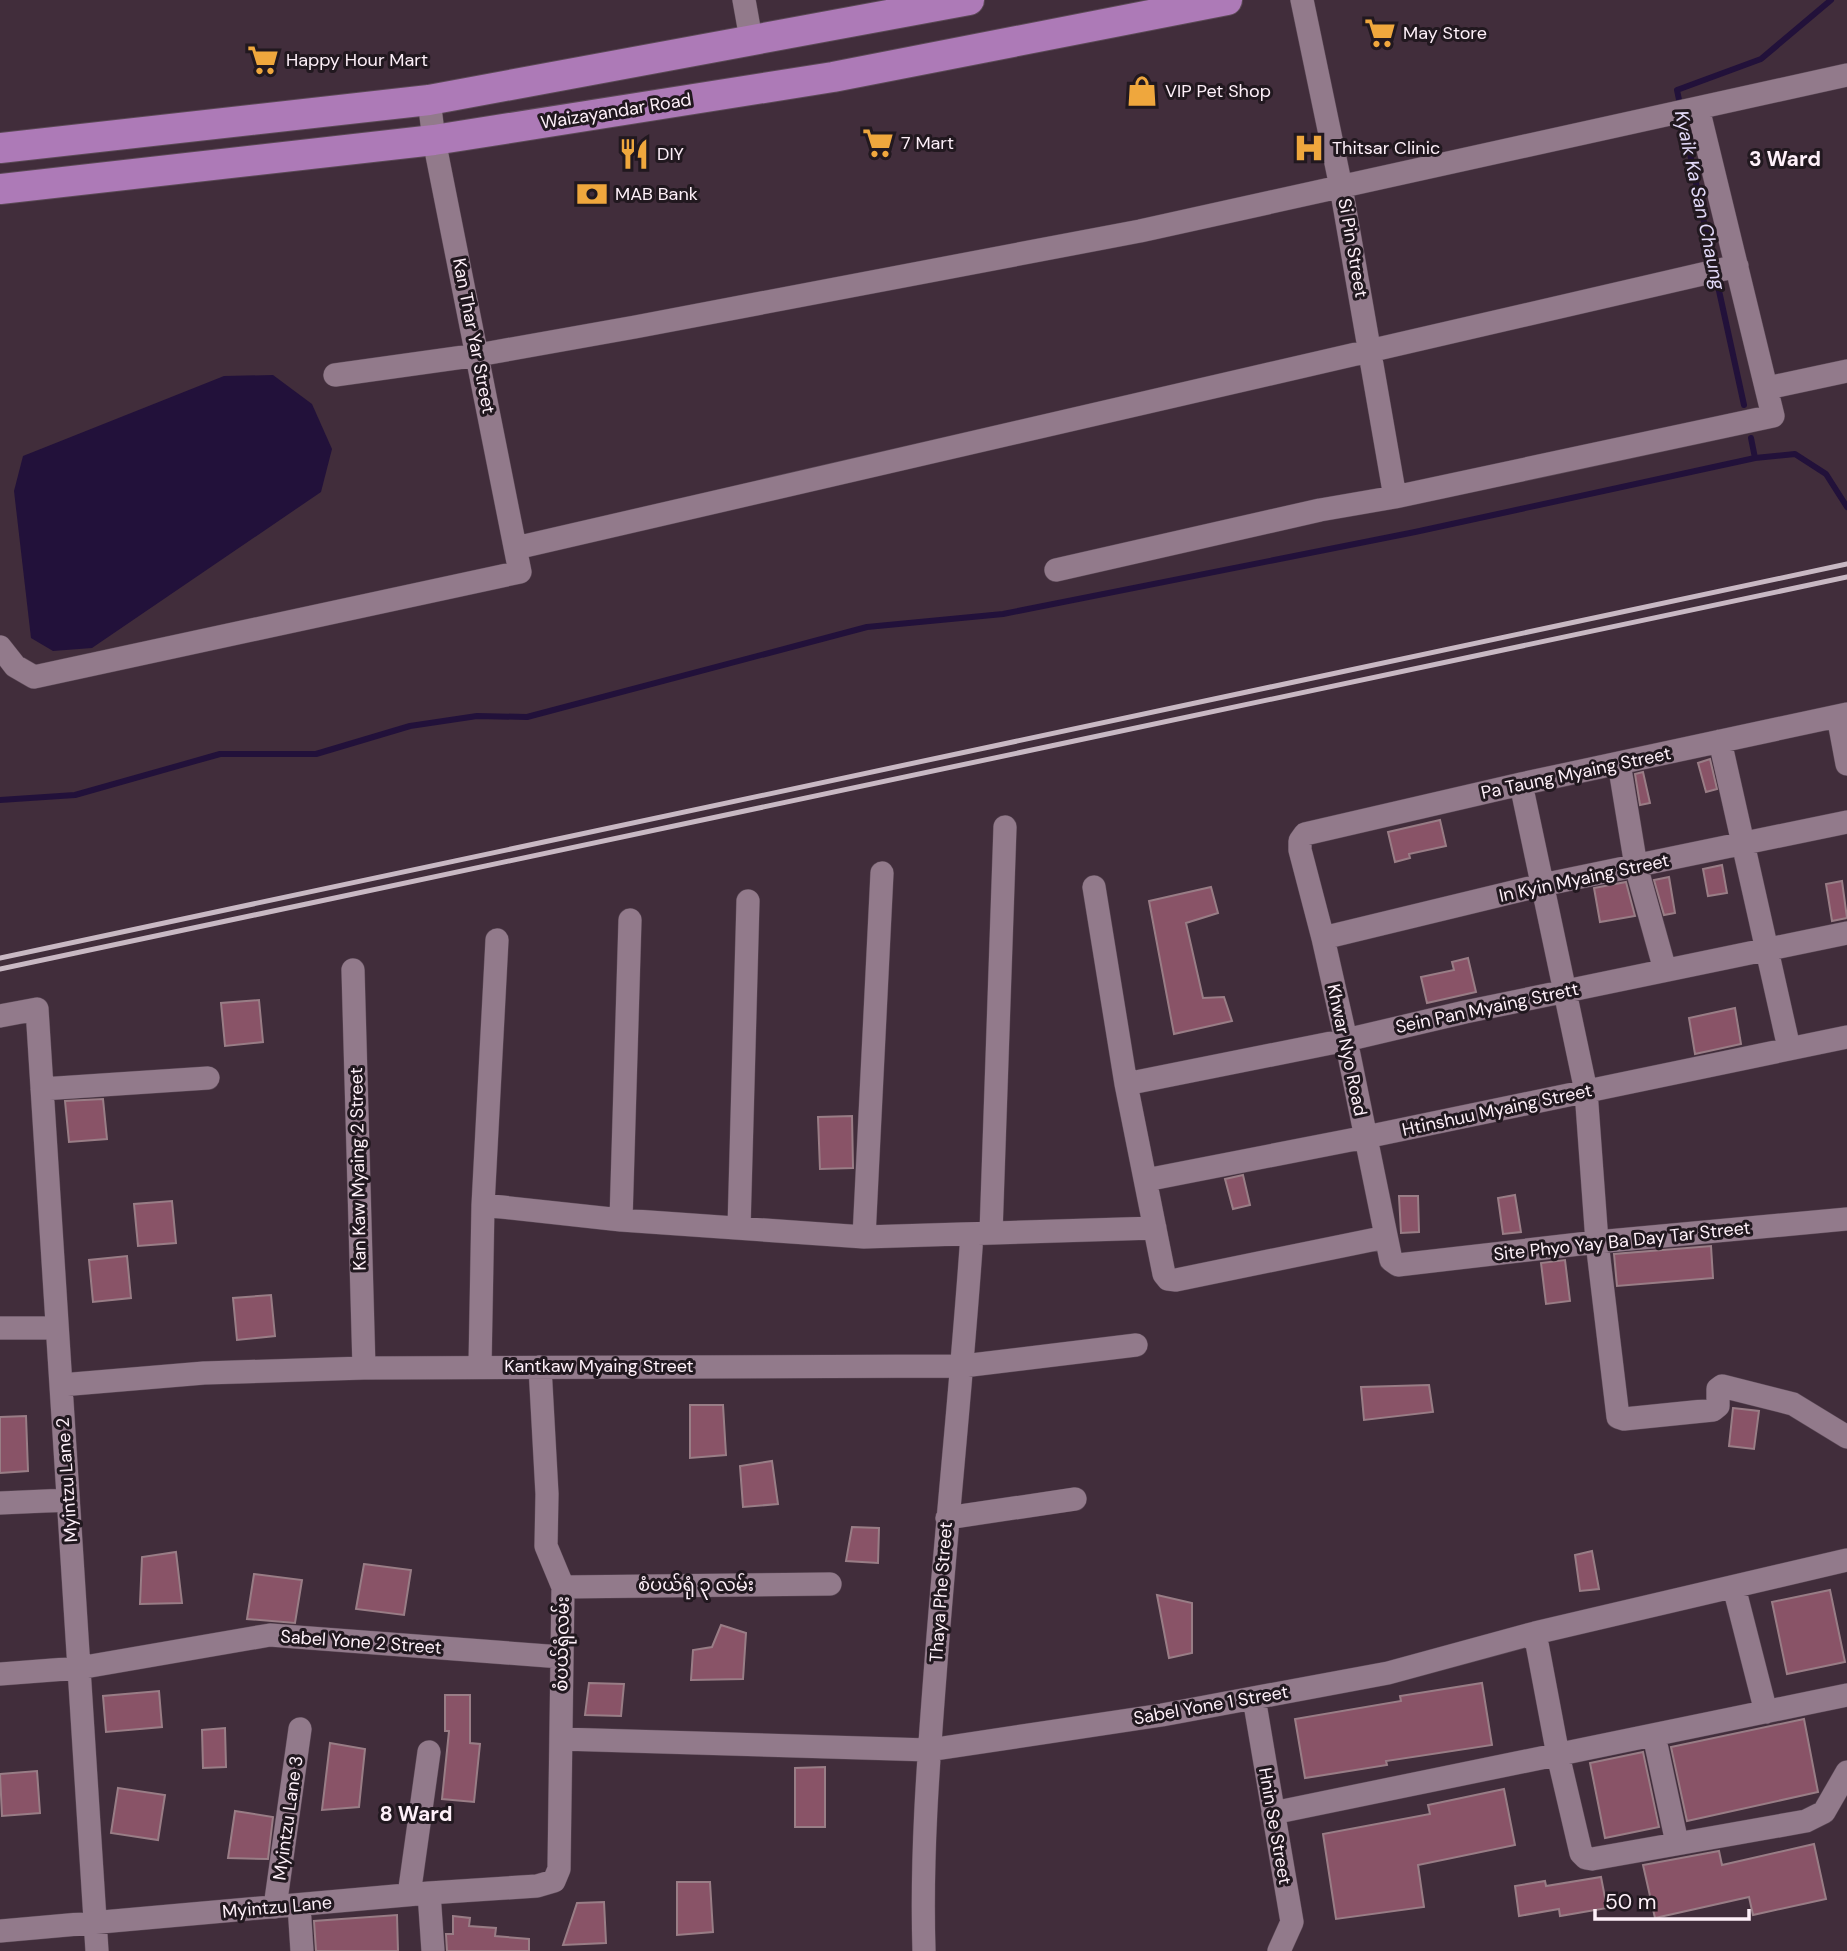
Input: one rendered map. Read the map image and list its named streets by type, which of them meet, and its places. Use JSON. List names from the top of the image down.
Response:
{
  "streets": {
    "main road": ["Waizayandar Road"],
    "street": [
      "Si Pin Street",
      "Kan Thar Yar Street",
      "Pa Taung Myaing Street",
      "In Kyin Myaing Street",
      "Sein Pan Myaing Strett",
      "Khwar Nyo Road",
      "Htinshuu Myaing Street",
      "Kan Kaw Myaing 2 Street",
      "Site Phyo Yay Ba Day Tar Street",
      "Kantkaw Myaing Street",
      "Myintzu Lane 2",
      "စံပယ်ရုံ ၃ လမ်း",
      "Thaya Phe Street",
      "Sabel Yone 2 Street",
      "စံပယ်ရုံလမ်း",
      "Sabel Yone 1 Street",
      "Myintzu Lane 3",
      "Hnin Se Street",
      "Myintzu Lane"
    ]
  },
  "crossings": [
    ["Waizayandar Road", "Kan Thar Yar Street"],
    ["Pa Taung Myaing Street", "Khwar Nyo Road"],
    ["In Kyin Myaing Street", "Khwar Nyo Road"],
    ["Sein Pan Myaing Strett", "Khwar Nyo Road"],
    ["Khwar Nyo Road", "Htinshuu Myaing Street"],
    ["Khwar Nyo Road", "Site Phyo Yay Ba Day Tar Street"],
    ["Kan Kaw Myaing 2 Street", "Kantkaw Myaing Street"],
    ["Kantkaw Myaing Street", "Myintzu Lane 2"],
    ["Kantkaw Myaing Street", "Thaya Phe Street"],
    ["Kantkaw Myaing Street", "စံပယ်ရုံလမ်း"],
    ["Myintzu Lane 2", "Sabel Yone 2 Street"],
    ["Myintzu Lane 2", "Myintzu Lane"],
    ["စံပယ်ရုံ ၃ လမ်း", "စံပယ်ရုံလမ်း"],
    ["Thaya Phe Street", "Sabel Yone 1 Street"],
    ["Sabel Yone 2 Street", "စံပယ်ရုံလမ်း"],
    ["စံပယ်ရုံလမ်း", "Sabel Yone 1 Street"],
    ["စံပယ်ရုံလမ်း", "Myintzu Lane"],
    ["Sabel Yone 1 Street", "Hnin Se Street"],
    ["Myintzu Lane 3", "Myintzu Lane"]
  ],
  "districts": ["3 Ward", "8 Ward"],
  "water": ["Kyaik Ka San Chaung"],
  "places": {
    "supermarket": ["May Store", "Happy Hour Mart", "7 Mart"],
    "shop": ["VIP Pet Shop"],
    "hospital": ["Thitsar Clinic"],
    "restaurant": ["DIY"],
    "bank": ["MAB Bank"]
  },
  "scale_bar": "50 m"
}
